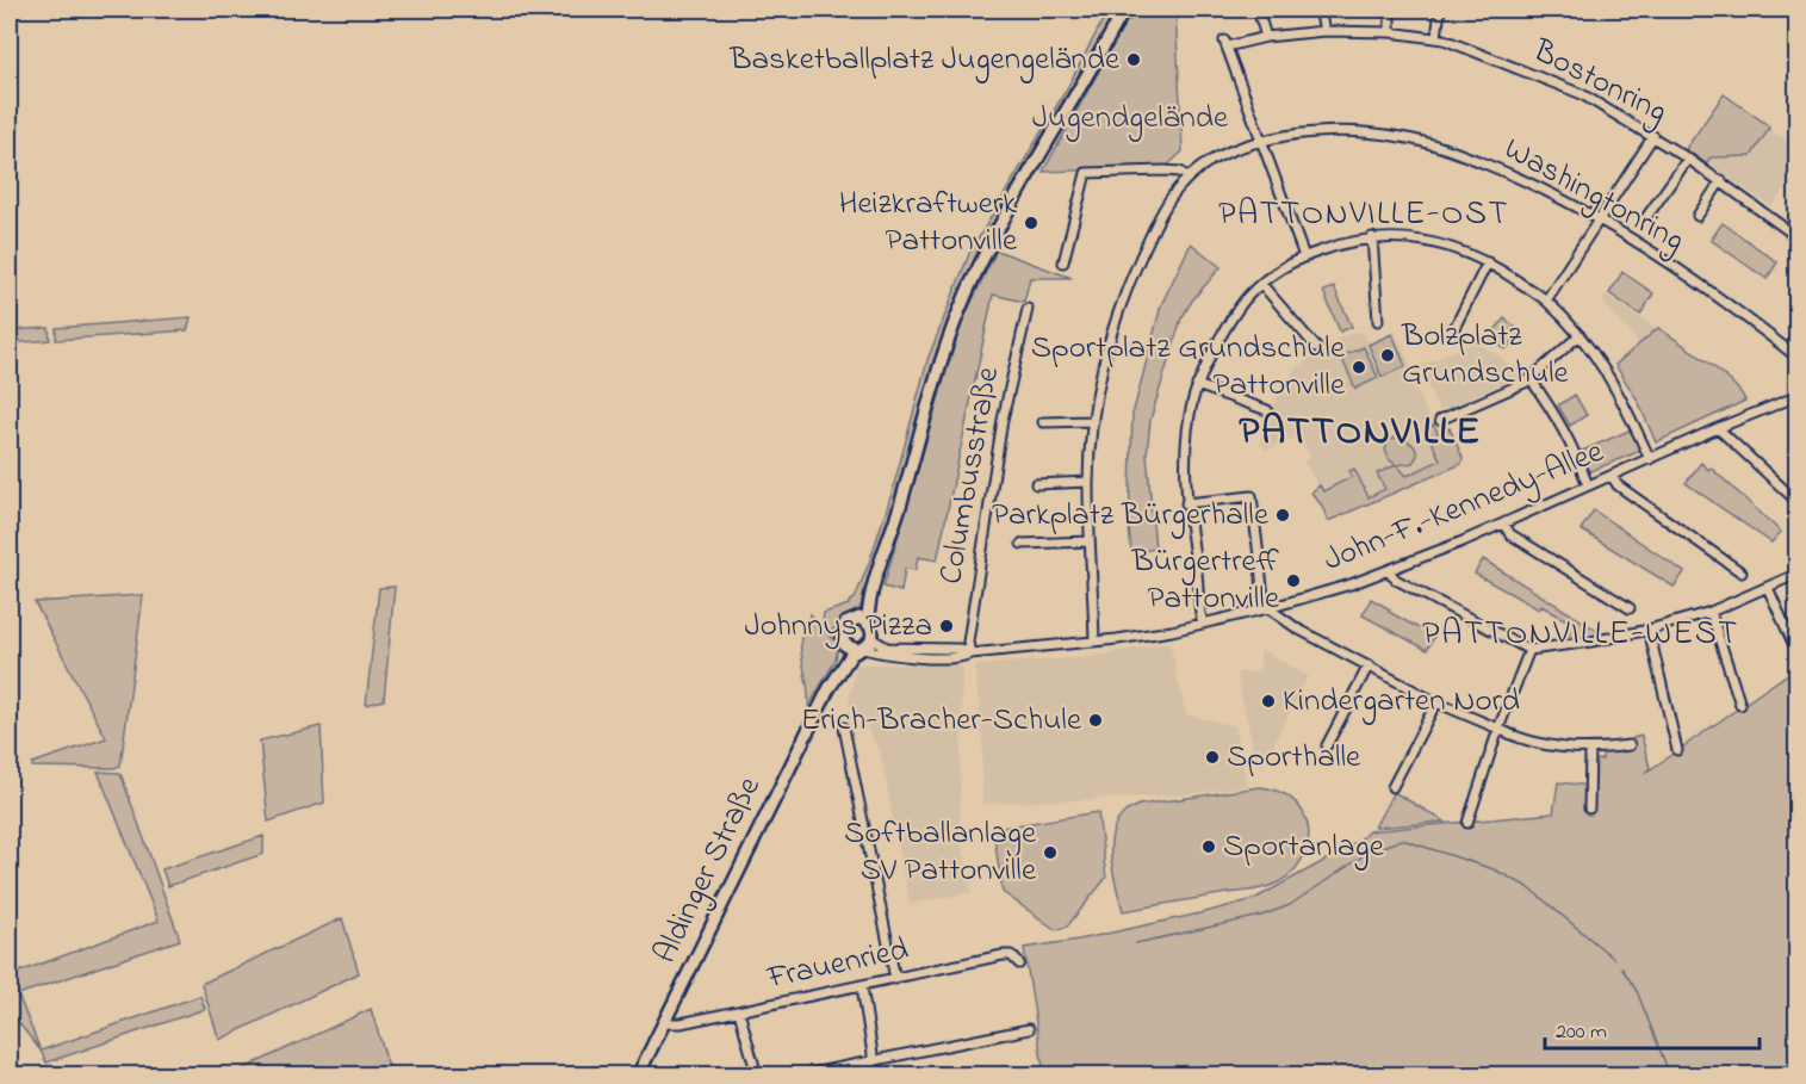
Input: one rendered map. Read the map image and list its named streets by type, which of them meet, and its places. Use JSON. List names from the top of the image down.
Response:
{
  "streets": {
    "main road": ["Aldinger Straße"],
    "street": [
      "Bostonring",
      "Washingtonring",
      "Columbusstraße",
      "John-F.-Kennedy-Allee",
      "Frauenried"
    ]
  },
  "crossings": [
    ["Bostonring", "Washingtonring"],
    ["Washingtonring", "John-F.-Kennedy-Allee"],
    ["Columbusstraße", "John-F.-Kennedy-Allee"],
    ["Aldinger Straße", "Frauenried"]
  ],
  "districts": ["PATTONVILLE-OST", "PATTONVILLE", "PATTONVILLE-WEST"],
  "parks": ["Jugendgelände"],
  "places": [
    "Basketballplatz Jugengelände",
    "Heizkraftwerk Pattonville",
    "Bolzplatz Grundschule",
    "Sportplatz Grundschule Pattonville",
    "Parkplatz Bürgerhalle",
    "Bürgertreff Pattonville",
    "Johnnys Pizza",
    "Kindergarten Nord",
    "Erich-Bracher-Schule",
    "Sporthalle",
    "Sportanlage",
    "Softballanlage SV Pattonville"
  ],
  "scale_bar": "200 m"
}
